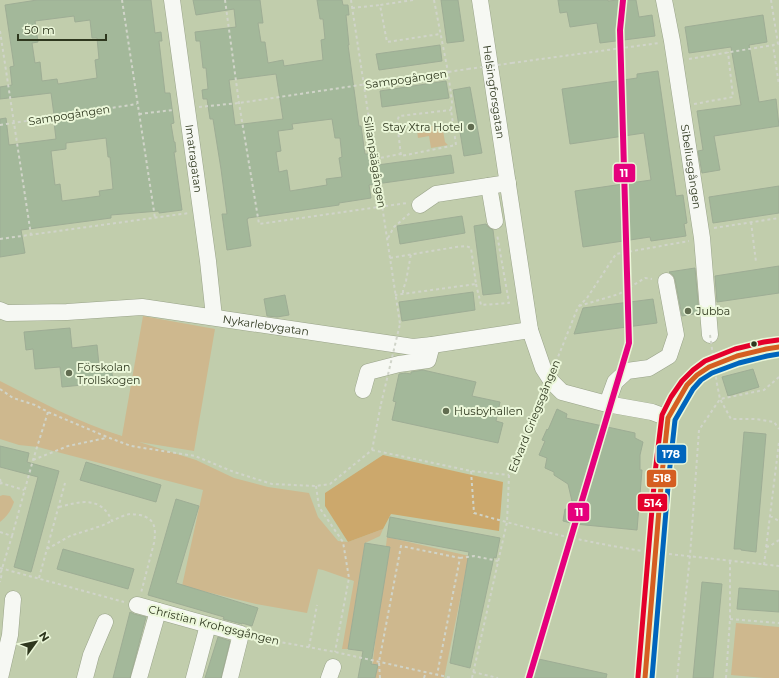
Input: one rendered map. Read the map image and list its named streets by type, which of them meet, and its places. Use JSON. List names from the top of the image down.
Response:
{
  "streets": {
    "street": [
      "Helsingforsgatan",
      "Imatragatan",
      "Sibeliusgången",
      "Nykarlebygatan",
      "Christian Krohgsgången"
    ],
    "path": ["Sampogången", "Sillanpäägången", "Edvard Griegsgången"]
  },
  "crossings": [
    ["Sampogången", "Imatragatan"],
    ["Sampogången", "Sillanpäägången"],
    ["Sampogången", "Sibeliusgången"],
    ["Helsingforsgatan", "Nykarlebygatan"],
    ["Helsingforsgatan", "Edvard Griegsgången"],
    ["Imatragatan", "Nykarlebygatan"],
    ["Sibeliusgången", "Edvard Griegsgången"]
  ],
  "places": [
    "Stay Xtra Hotel",
    "Jubba",
    "Förskolan Trollskogen",
    "Husbyhallen"
  ],
  "lines": [
    "transit line 11",
    "transit line 514",
    "transit line 518",
    "transit line 178"
  ],
  "scale_bar": "50 m",
  "north": "top right"
}
